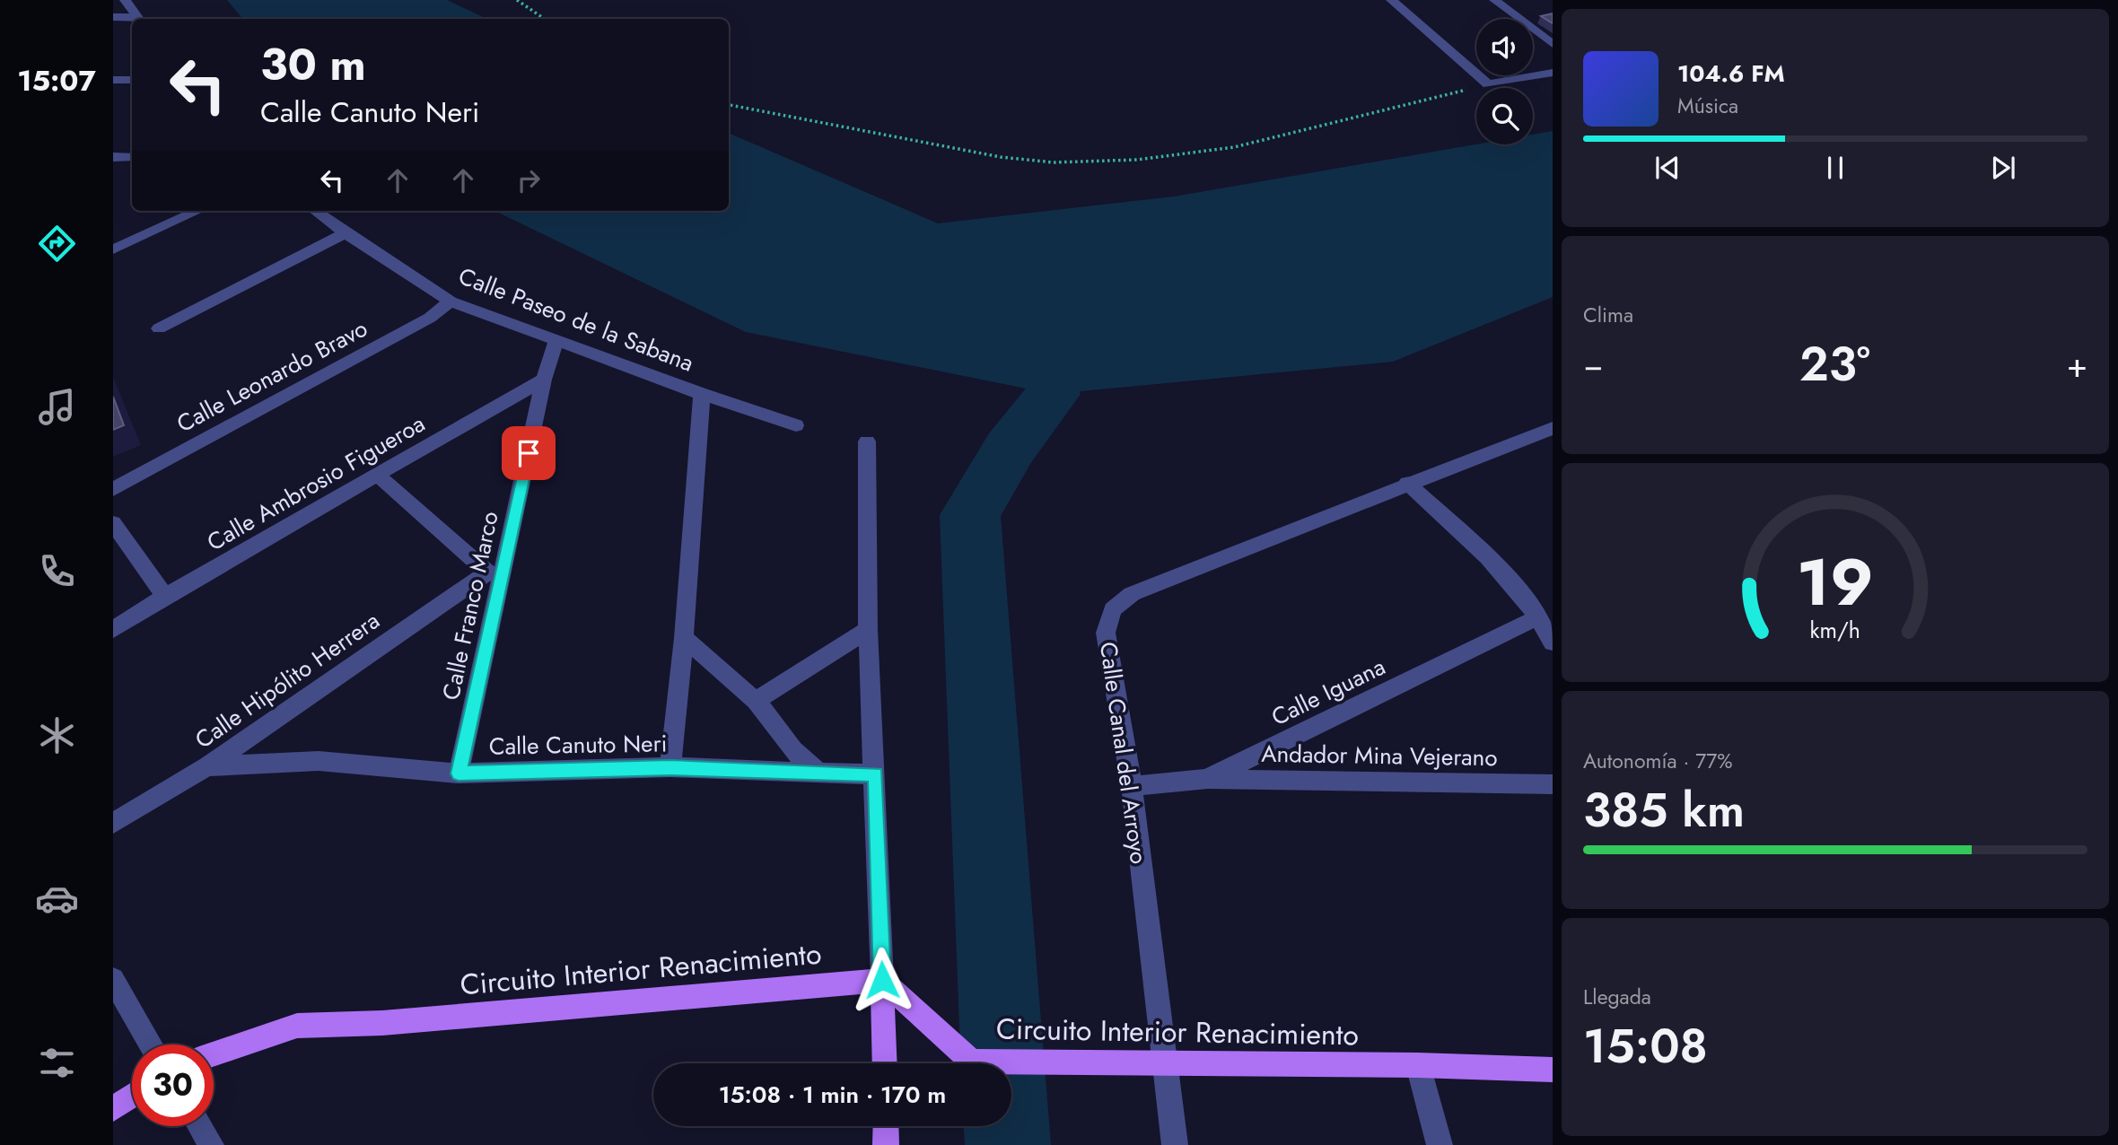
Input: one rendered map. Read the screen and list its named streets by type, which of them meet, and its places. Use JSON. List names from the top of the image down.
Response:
{
  "streets": {
    "main road": ["Circuito Interior Renacimiento"],
    "street": [
      "Calle Paseo de la Sabana",
      "Calle Leonardo Bravo",
      "Calle Ambrosio Figueroa",
      "Calle Franco Marco",
      "Calle Hipólito Herrera",
      "Calle Iguana",
      "Calle Canuto Neri",
      "Calle Canal del Arroyo",
      "Andador Mina Vejerano"
    ]
  },
  "crossings": [
    ["Calle Paseo de la Sabana", "Calle Leonardo Bravo"],
    ["Calle Paseo de la Sabana", "Calle Franco Marco"],
    ["Calle Paseo de la Sabana", "Calle Canuto Neri"],
    ["Calle Ambrosio Figueroa", "Calle Franco Marco"],
    ["Calle Franco Marco", "Calle Hipólito Herrera"],
    ["Calle Franco Marco", "Calle Canuto Neri"],
    ["Calle Hipólito Herrera", "Calle Canuto Neri"],
    ["Calle Iguana", "Calle Canal del Arroyo"],
    ["Calle Iguana", "Andador Mina Vejerano"],
    ["Calle Canal del Arroyo", "Circuito Interior Renacimiento"]
  ],
  "page": {
    "tabs": "15:07",
    "turn": ["30 m", "Calle Canuto Neri"],
    "song": ["104.6 FM", "Música"],
    "tile": [
      "Clima",
      ["Autonomía · 77%", "385 km"],
      ["Llegada", "15:08"]
    ],
    "heat": ["−", "23°", "+"],
    "limit": "30",
    "trip": "15:08 · 1 min · 170 m",
    "gauge": ["19", "km/h"]
  }
}
